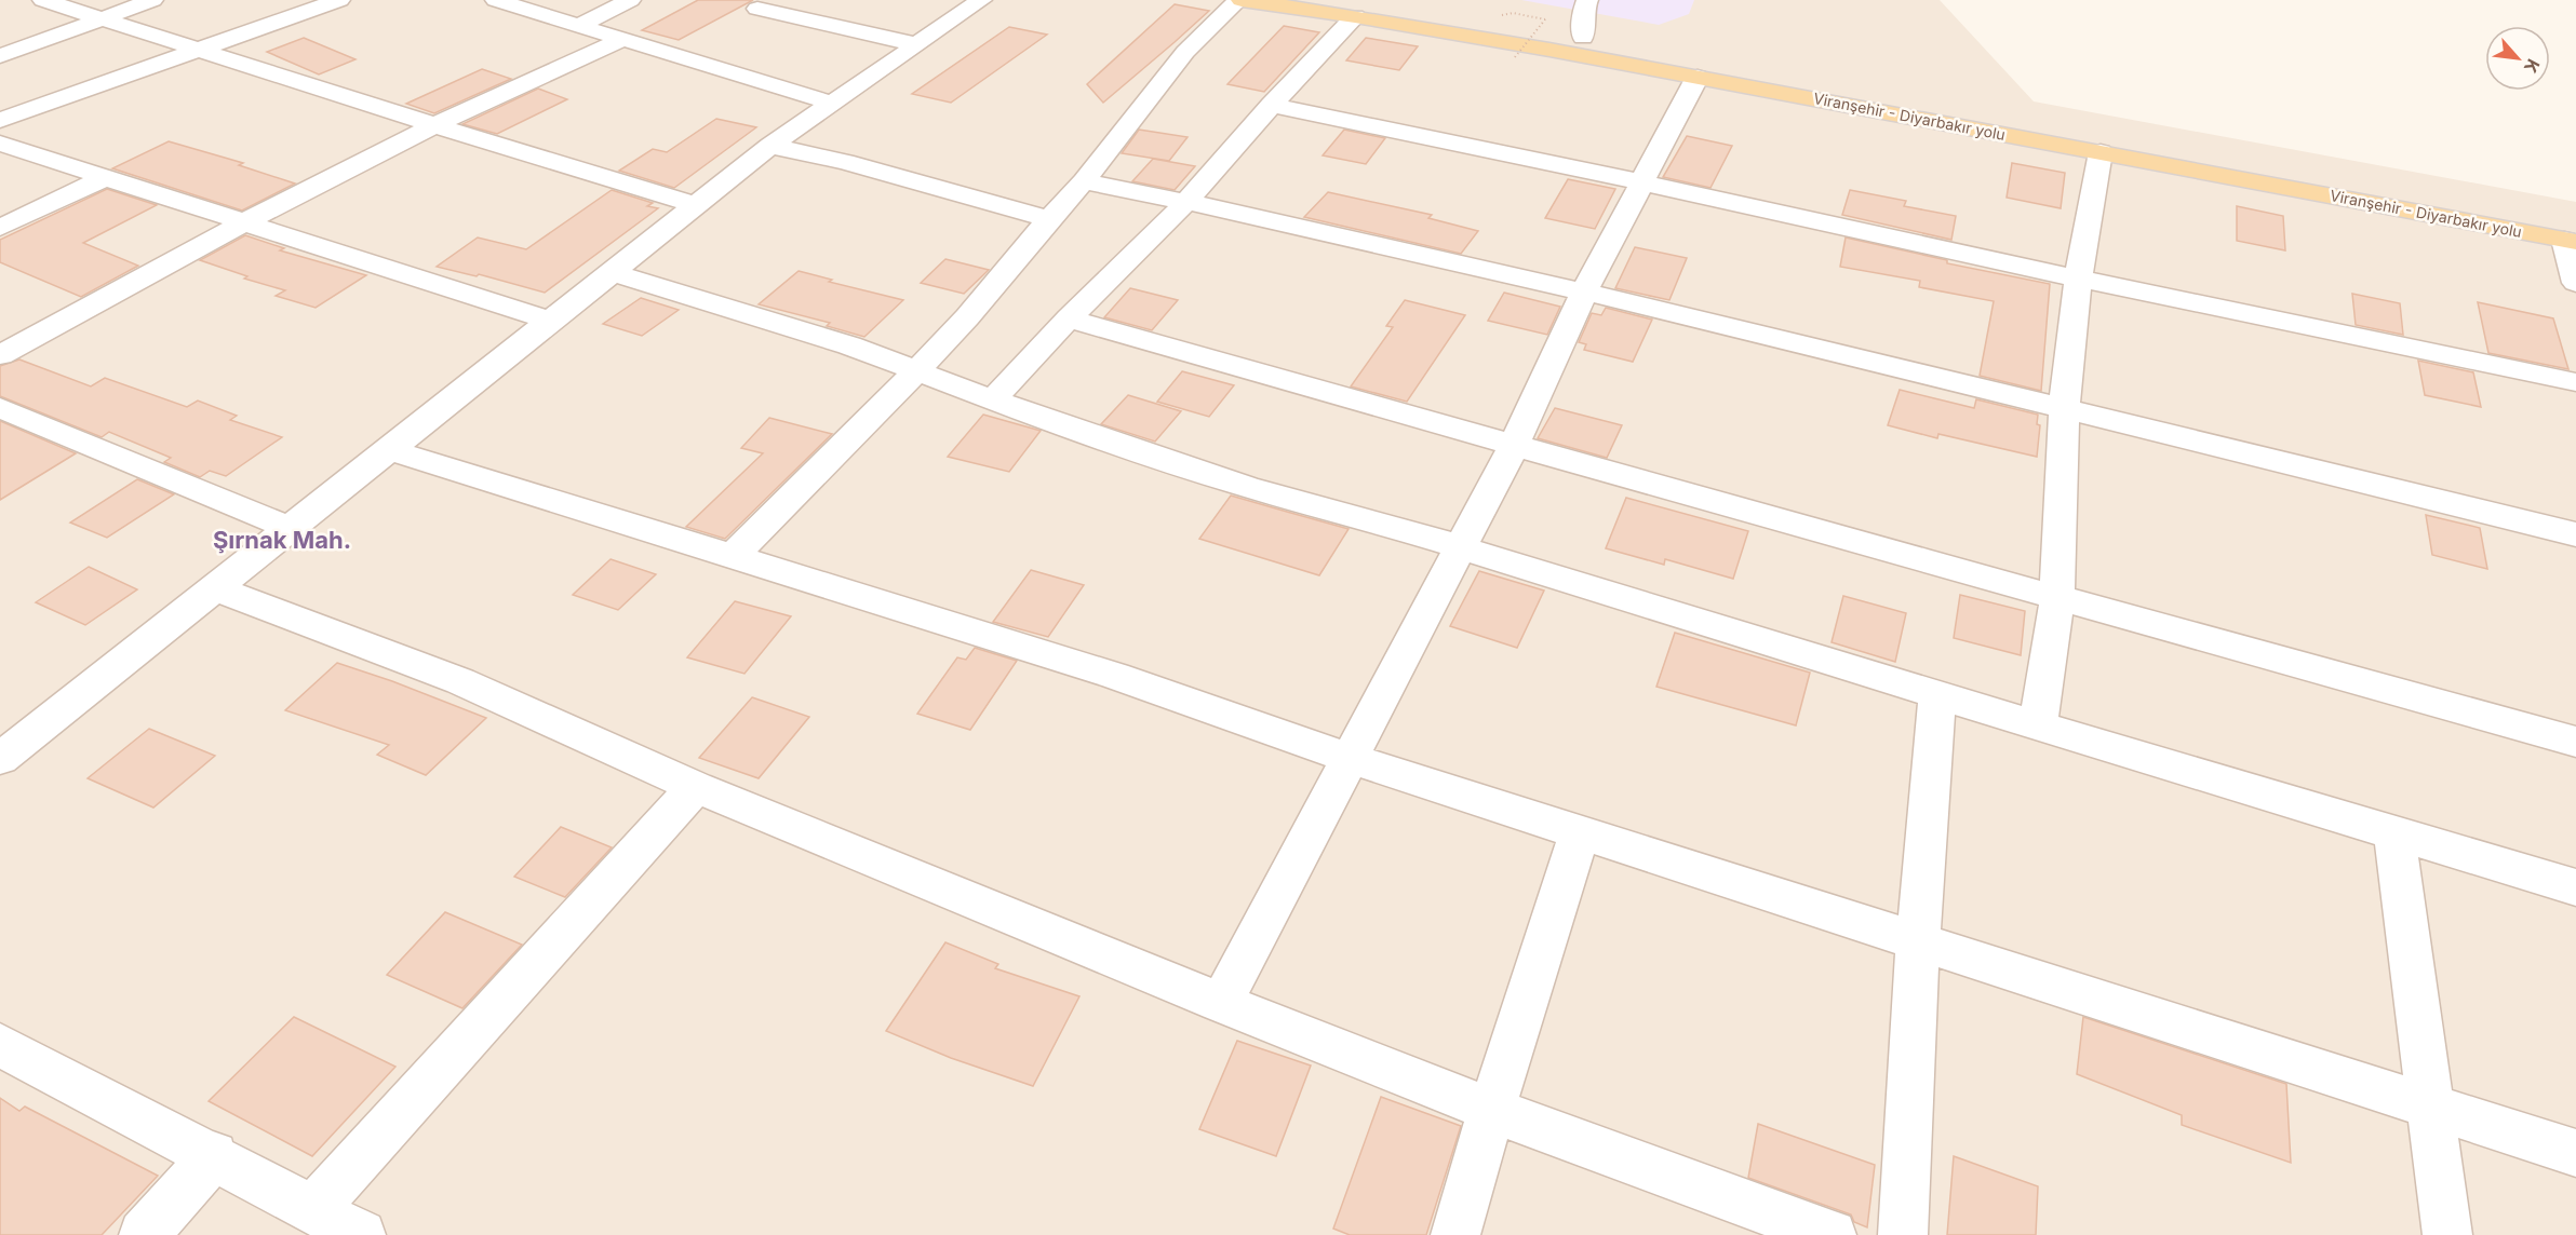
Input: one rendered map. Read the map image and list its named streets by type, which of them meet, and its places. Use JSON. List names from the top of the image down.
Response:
{
  "streets": {
    "main road": ["Viranşehir - Diyarbakır yolu"]
  },
  "districts": ["Şırnak Mah."],
  "north": "bottom right"
}
